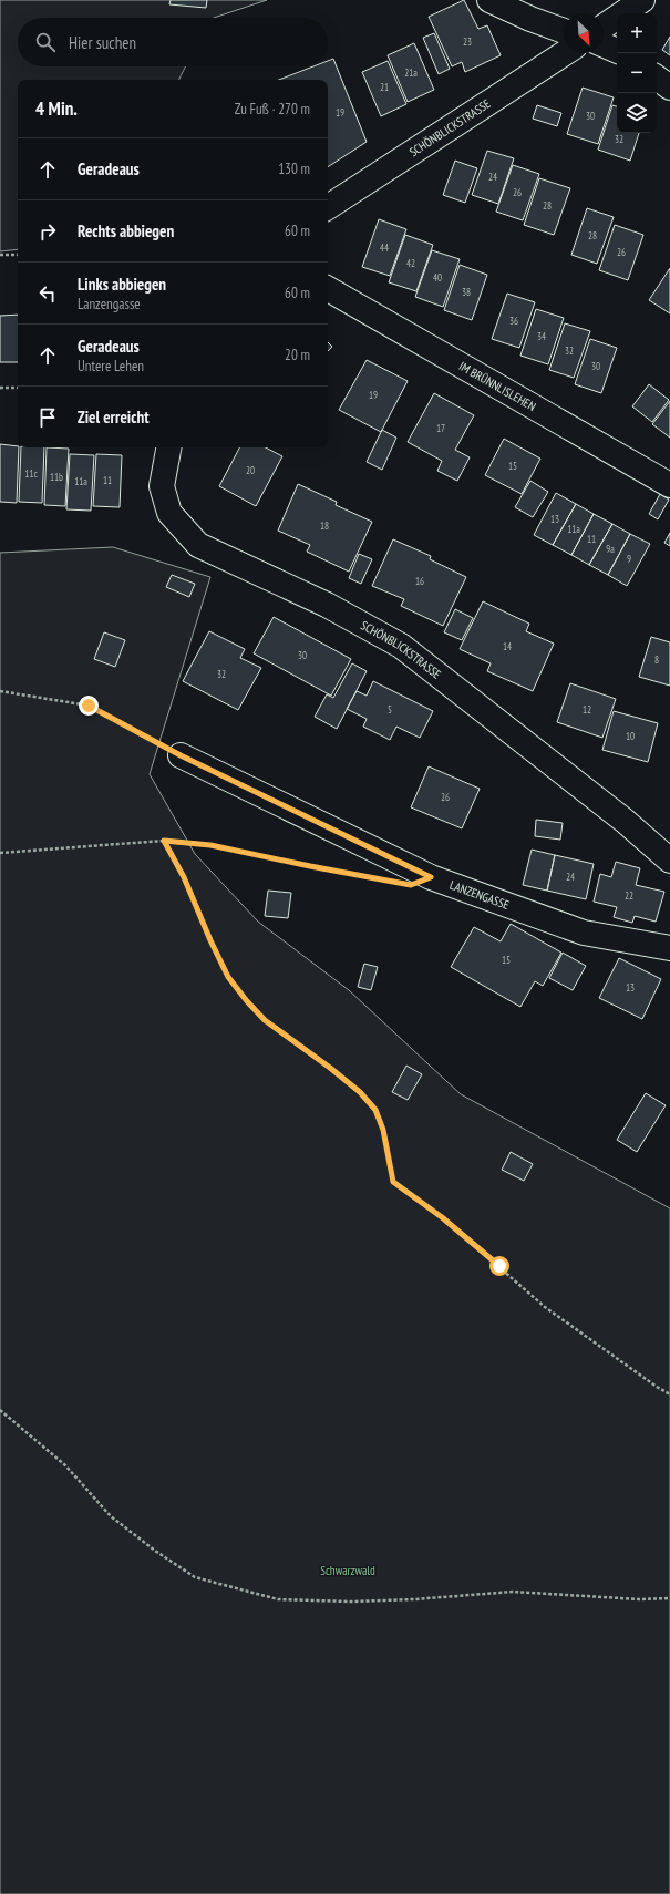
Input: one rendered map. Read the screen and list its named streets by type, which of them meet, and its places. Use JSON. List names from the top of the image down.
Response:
{
  "streets": {
    "street": ["SCHÖNBLICKSTRASSE", "IM BRÜNNLISLEHEN", "LANZENGASSE"]
  },
  "parks": ["Schwarzwald"],
  "house_numbers": [
    "23",
    "21a",
    "21",
    "19",
    "30",
    "32",
    "24",
    "26",
    "28",
    "28",
    "44",
    "26",
    "42",
    "40",
    "38",
    "36",
    "34",
    "32",
    "30",
    "19",
    "17",
    "15",
    "20",
    "11c",
    "11b",
    "11",
    "11a",
    "13",
    "18",
    "11a",
    "11",
    "9a",
    "9",
    "16",
    "14",
    "30",
    "8",
    "32",
    "5",
    "12",
    "10",
    "26",
    "24",
    "22",
    "15",
    "13"
  ],
  "north": "bottom right",
  "page": {
    "map_buttons": ["+", "−"],
    "search": "Hier suchen",
    "heading": ["4 Min.", "Zu Fuß · 270 m"],
    "list": [
      ["Geradeaus", "130 m"],
      ["Rechts abbiegen", "60 m"],
      ["Links abbiegen", "Lanzengasse", "60 m"],
      ["Geradeaus", "Untere Lehen", "20 m"],
      "Ziel erreicht"
    ]
  }
}
